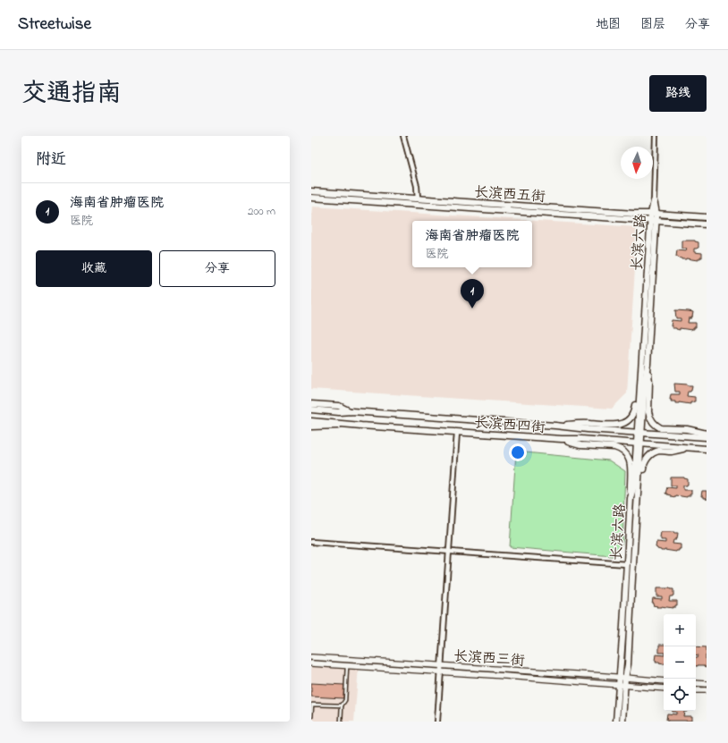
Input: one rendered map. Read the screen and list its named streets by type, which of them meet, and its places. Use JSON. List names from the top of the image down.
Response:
{
  "streets": {
    "main road": ["长滨西五街", "长滨六路", "长滨西四街"],
    "street": ["长滨西三街"]
  },
  "crossings": [
    ["长滨西五街", "长滨六路"],
    ["长滨六路", "长滨西四街"],
    ["长滨六路", "长滨西三街"]
  ],
  "north": "bottom",
  "page": {
    "header": "Streetwise",
    "nav": ["地图", "图层", "分享"],
    "title": "交通指南",
    "buttons": [
      "路线",
      ["收藏", "分享"]
    ],
    "heading": "附近",
    "list": [
      {
        "mark": "1",
        "name": "海南省肿瘤医院",
        "note": "医院",
        "value": "200 m"
      }
    ],
    "popup": ["海南省肿瘤医院", "医院"],
    "pins": "1",
    "map_buttons": ["+", "−"]
  }
}
